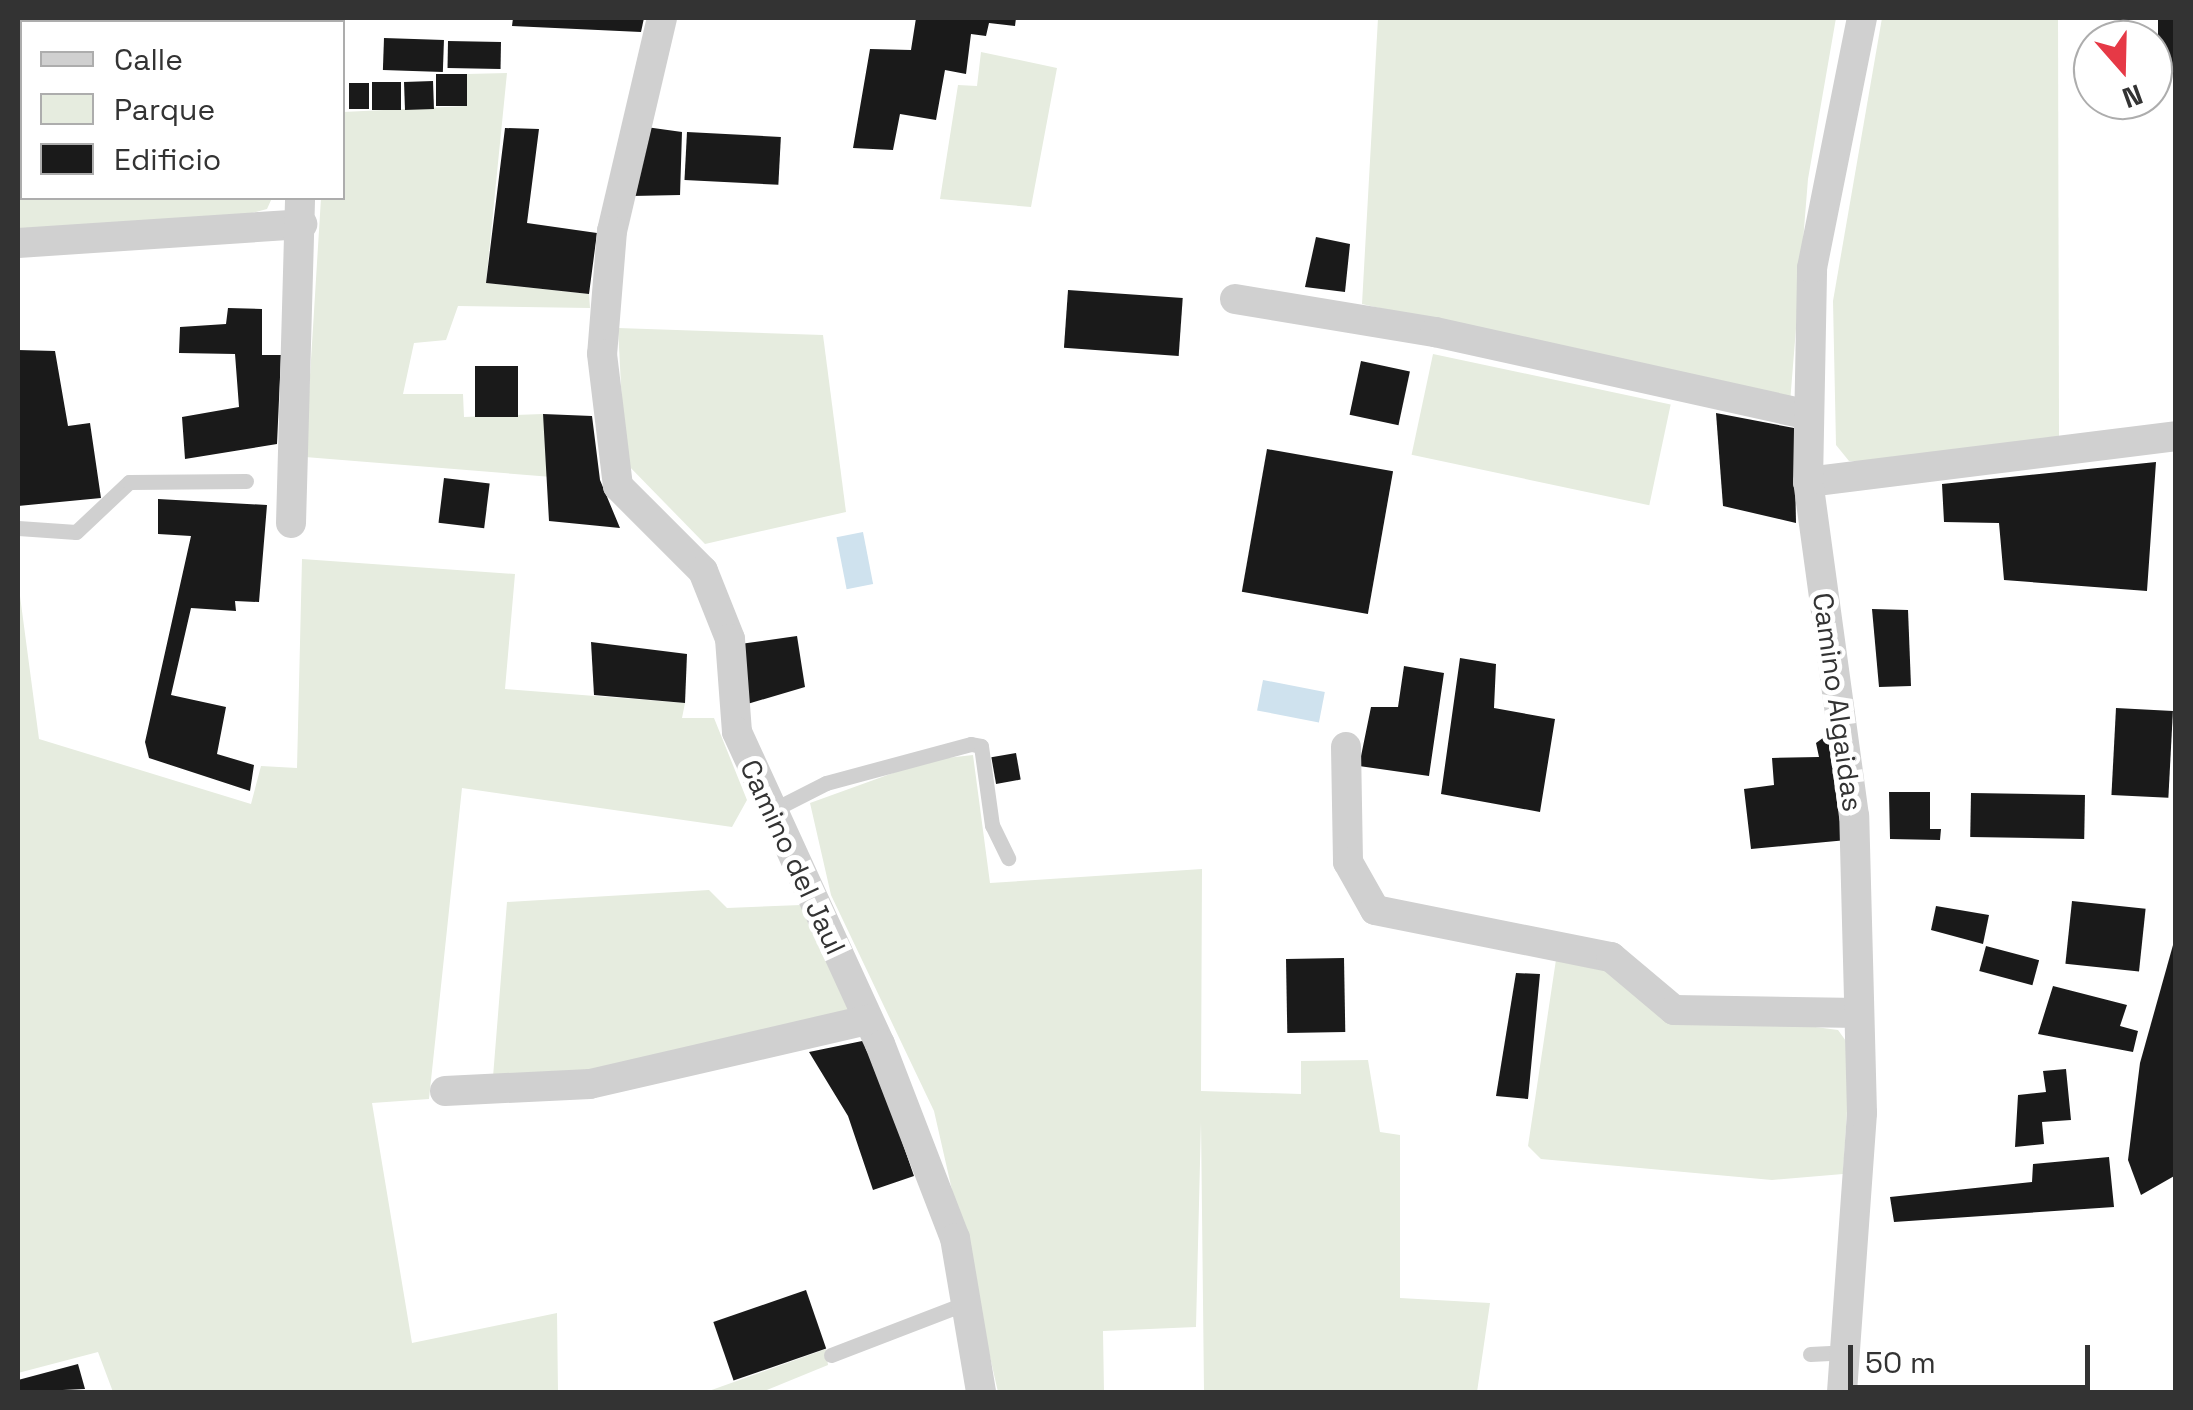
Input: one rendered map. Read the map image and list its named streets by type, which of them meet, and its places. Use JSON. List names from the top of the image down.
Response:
{
  "streets": {
    "street": ["Camino Algaidas", "Camino del Jaul"]
  },
  "legend": ["Calle", "Parque", "Edificio"],
  "scale_bar": "50 m",
  "north": "bottom"
}
